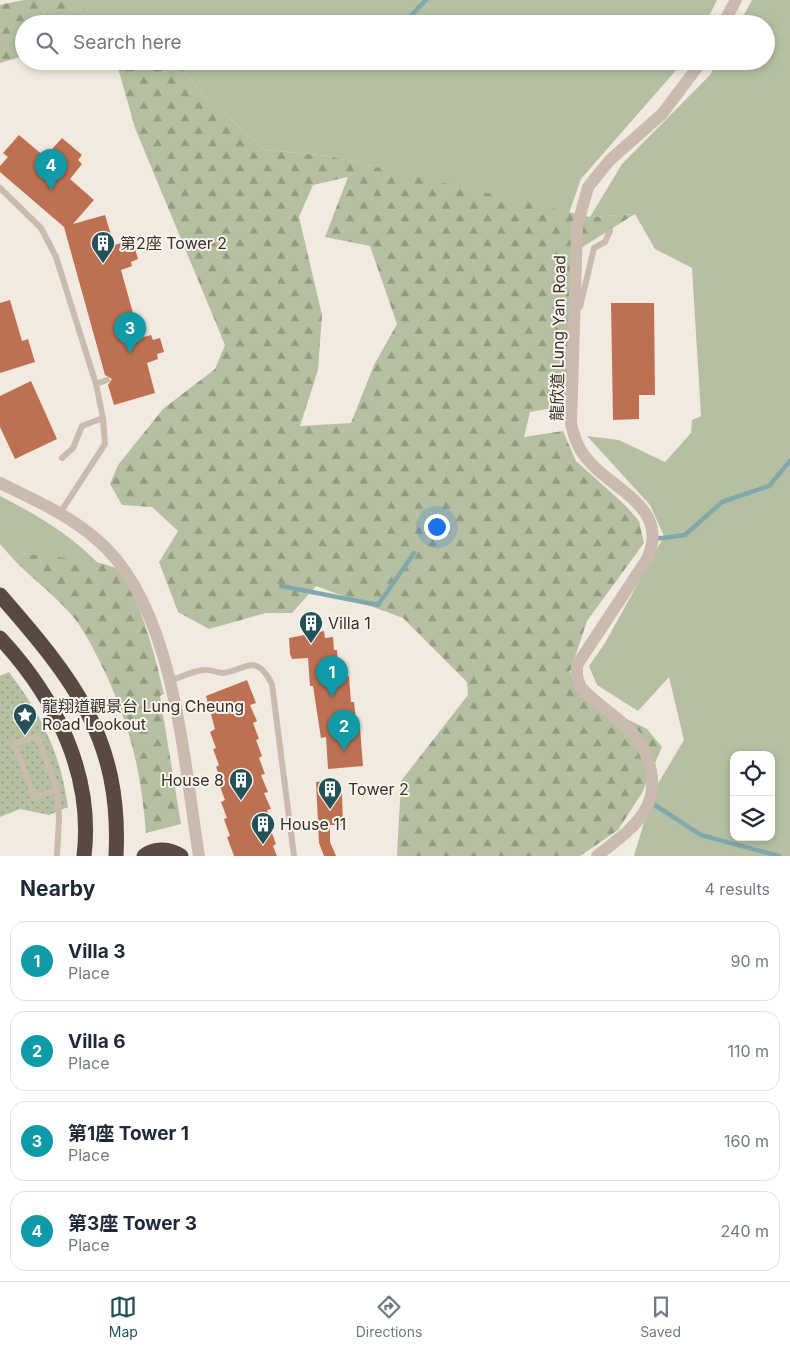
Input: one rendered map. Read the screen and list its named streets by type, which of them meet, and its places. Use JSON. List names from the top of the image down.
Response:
{
  "streets": {
    "street": ["龍欣道 Lung Yan Road"]
  },
  "places": {
    "building": [
      "第2座 Tower 2",
      "Villa 1",
      "House 8",
      "Tower 2",
      "House 11"
    ],
    "place": ["龍翔道觀景台 Lung Cheung Road Lookout"]
  },
  "page": {
    "search": "Search here",
    "pins": [
      "4",
      "3",
      "1",
      "2"
    ],
    "heading": ["Nearby", "4 results"],
    "list": [
      {
        "mark": "1",
        "name": "Villa 3",
        "note": "Place",
        "value": "90 m"
      },
      {
        "mark": "2",
        "name": "Villa 6",
        "note": "Place",
        "value": "110 m"
      },
      {
        "mark": "3",
        "name": "第1座 Tower 1",
        "note": "Place",
        "value": "160 m"
      },
      {
        "mark": "4",
        "name": "第3座 Tower 3",
        "note": "Place",
        "value": "240 m"
      }
    ],
    "nav": ["Map", "Directions", "Saved"]
  }
}
